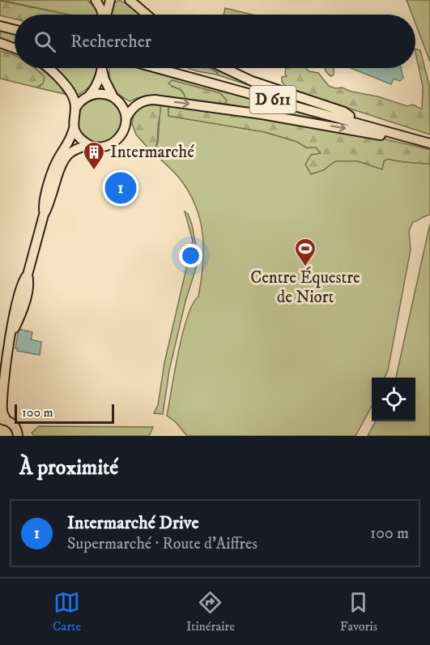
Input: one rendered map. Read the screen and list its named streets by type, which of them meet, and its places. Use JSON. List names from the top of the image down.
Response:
{
  "streets": {
    "main road": ["D 611"]
  },
  "places": {
    "building": ["Intermarché"],
    "sports": ["Centre Équestre de Niort"]
  },
  "scale_bar": "100 m",
  "page": {
    "search": "Rechercher",
    "pins": "1",
    "scale": "100 m",
    "heading": "À proximité",
    "list": [
      {
        "mark": "1",
        "name": "Intermarché Drive",
        "note": "Supermarché · Route d'Aiffres",
        "value": "100 m"
      }
    ],
    "nav": ["Carte", "Itinéraire", "Favoris"]
  }
}
